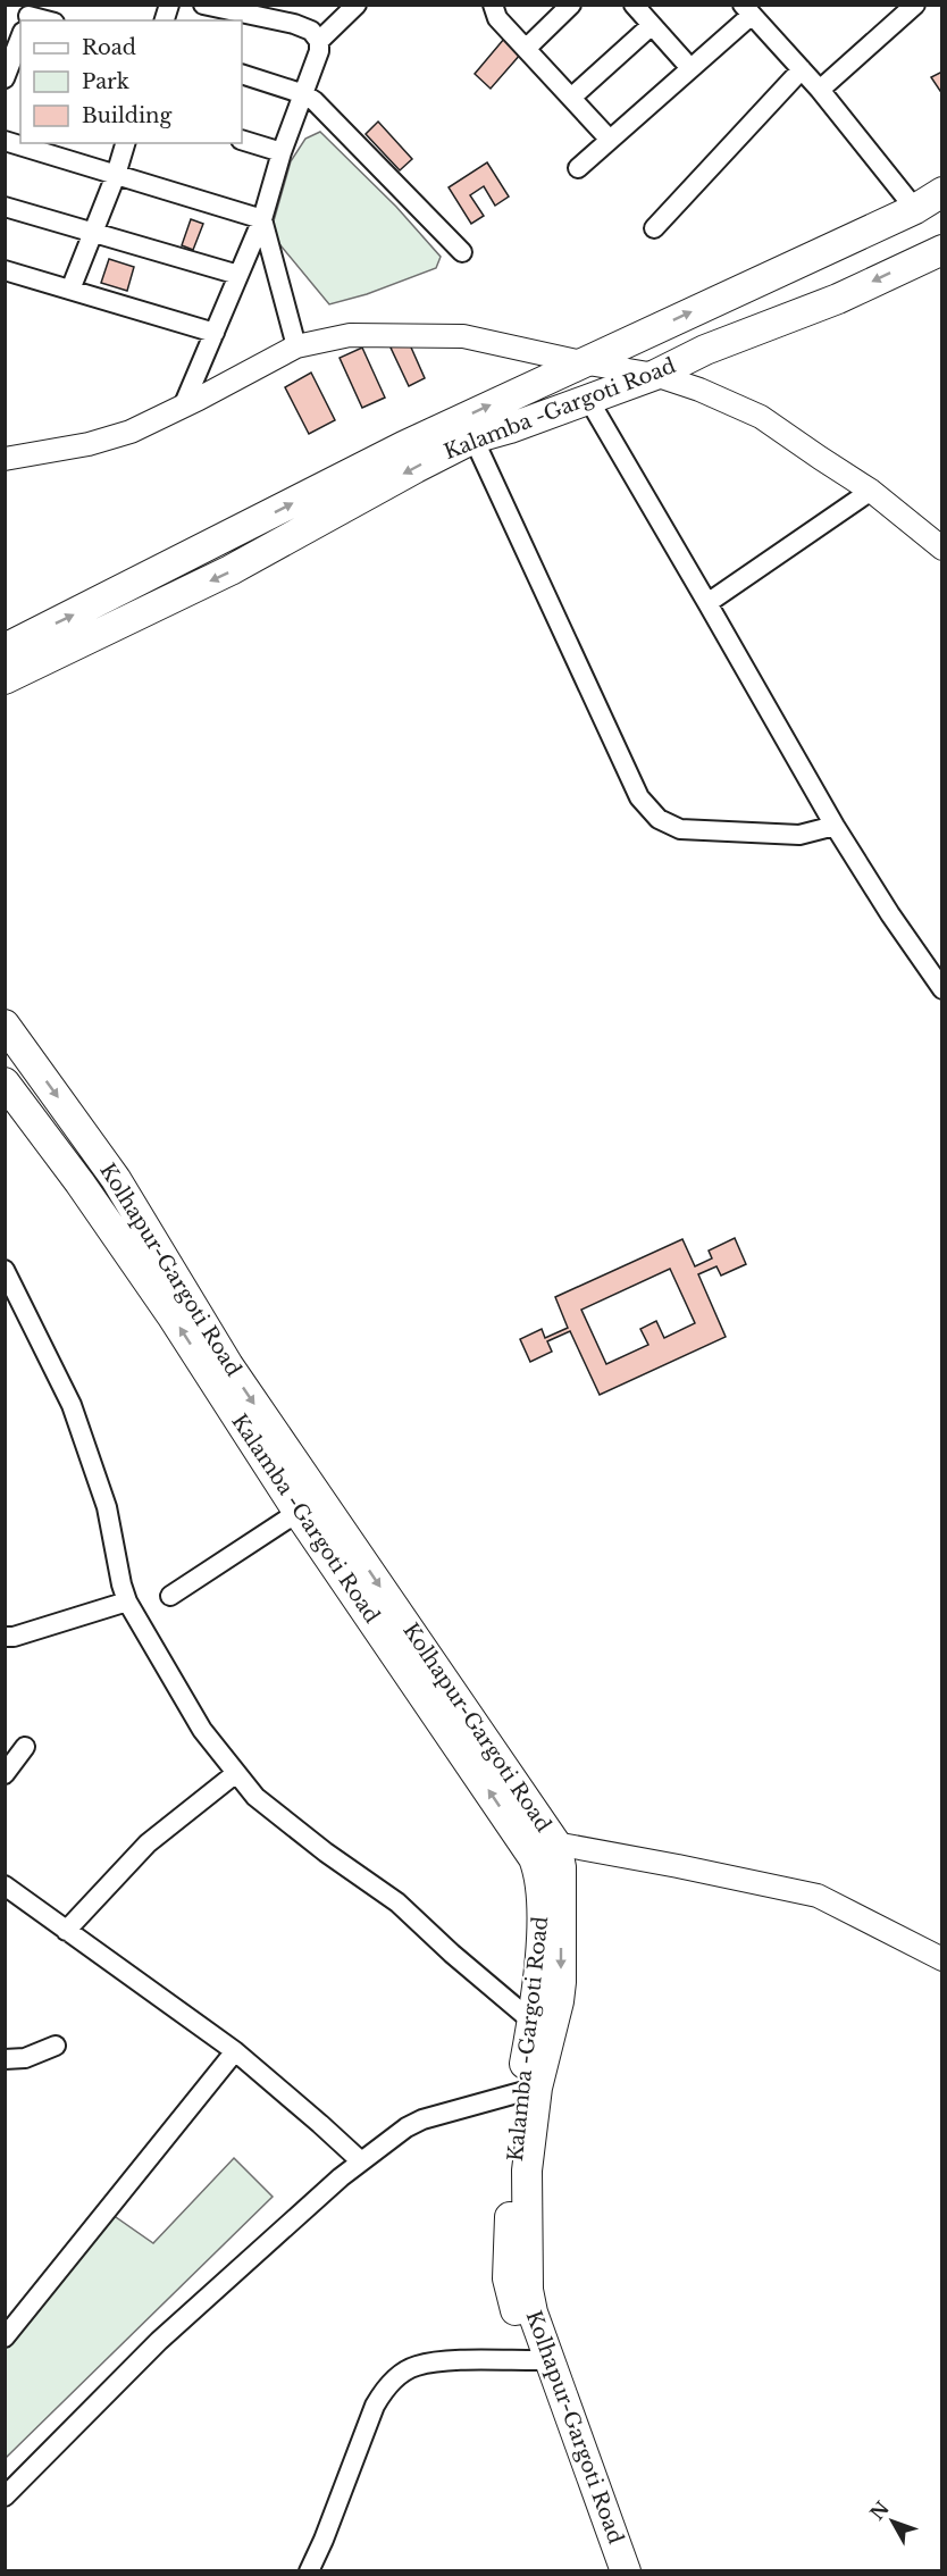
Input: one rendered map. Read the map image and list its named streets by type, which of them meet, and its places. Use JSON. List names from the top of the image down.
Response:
{
  "streets": {
    "main road": ["Kalamba -Gargoti Road", "Kolhapur-Gargoti Road"]
  },
  "crossings": [
    ["Kalamba -Gargoti Road", "Kolhapur-Gargoti Road"]
  ],
  "one_way": ["Kolhapur-Gargoti Road"],
  "legend": ["Road", "Park", "Building"],
  "north": "top left"
}
